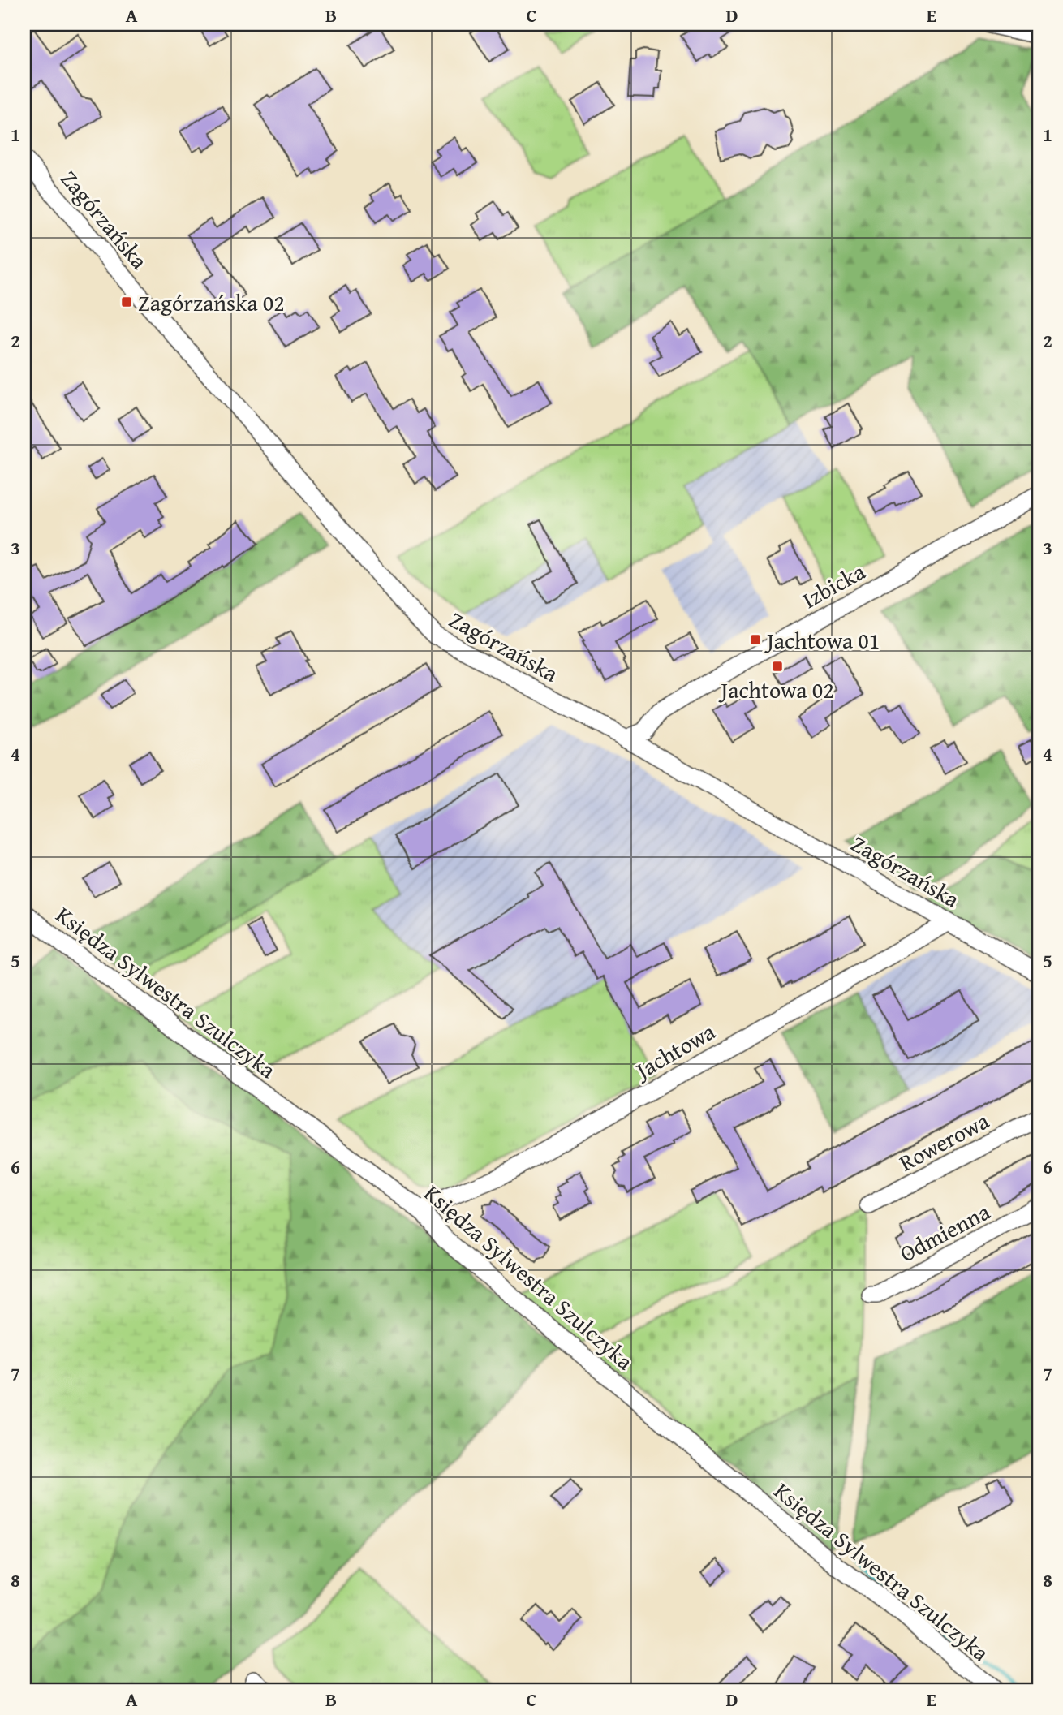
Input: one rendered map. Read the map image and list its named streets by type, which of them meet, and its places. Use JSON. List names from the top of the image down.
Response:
{
  "streets": {
    "street": [
      "Zagórzańska",
      "Izbicka",
      "Księdza Sylwestra Szulczyka",
      "Jachtowa",
      "Rowerowa",
      "Odmienna"
    ]
  },
  "crossings": [
    ["Zagórzańska", "Izbicka"],
    ["Zagórzańska", "Jachtowa"],
    ["Księdza Sylwestra Szulczyka", "Jachtowa"]
  ],
  "places": {
    "transit": ["Zagórzańska 02", "Jachtowa 01", "Jachtowa 02"]
  },
  "grid": {
    "columns": [
      "A",
      "B",
      "C",
      "D",
      "E"
    ],
    "rows": [
      "1",
      "2",
      "3",
      "4",
      "5",
      "6",
      "7",
      "8"
    ]
  }
}
